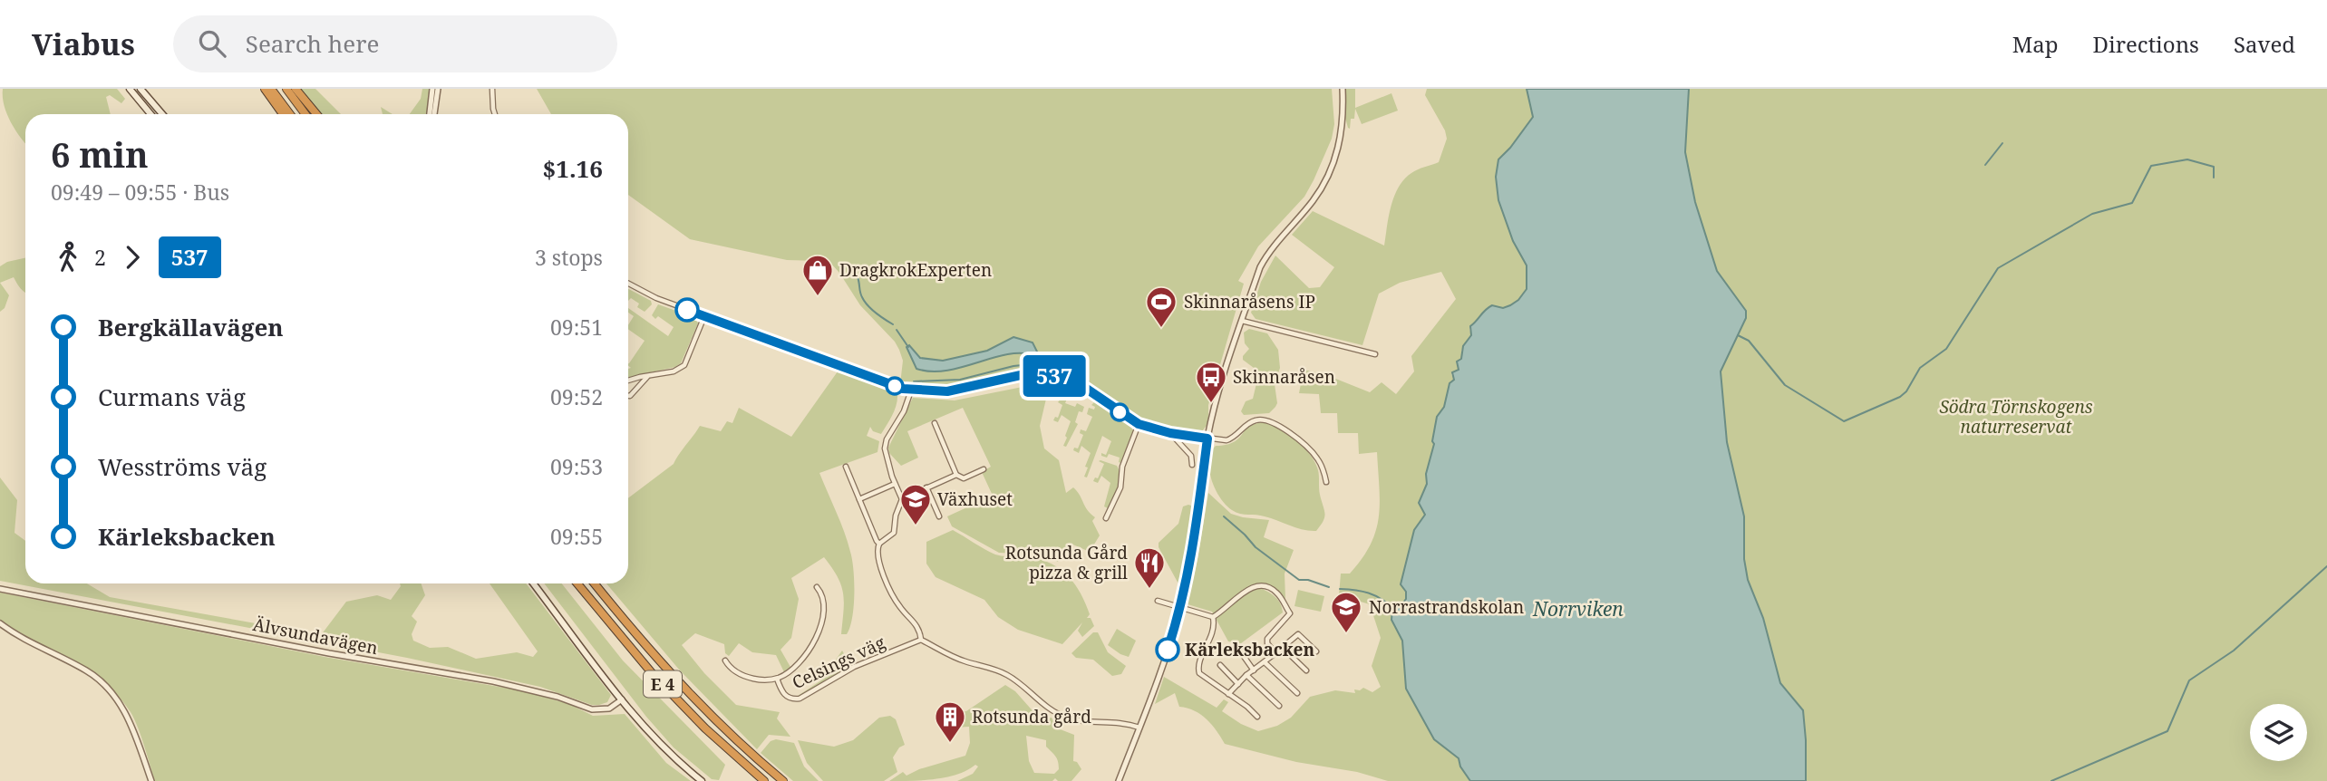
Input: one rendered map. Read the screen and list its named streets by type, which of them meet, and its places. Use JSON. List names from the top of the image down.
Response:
{
  "streets": {
    "highway": ["E 4"],
    "street": ["Älvsundavägen", "Celsings väg"]
  },
  "water": ["Norrviken"],
  "parks": ["Södra Törnskogens naturreservat"],
  "places": {
    "shop": ["DragkrokExperten"],
    "sports": ["Skinnaråsens IP"],
    "bus stop": ["Skinnaråsen"],
    "school or university": ["Växhuset", "Norrastrandskolan"],
    "restaurant": ["Rotsunda Gård pizza & grill"],
    "other": ["Kärleksbacken"],
    "building": ["Rotsunda gård"]
  },
  "lines": ["bus line 537"],
  "page": {
    "header": "Viabus",
    "search": "Search here",
    "nav": ["Map", "Directions", "Saved"],
    "on_map": "537",
    "heading": ["6 min", "09:49 – 09:55 · Bus", "$1.16"],
    "legs": ["2", "537", "3 stops"],
    "list": [
      {
        "name": "Bergkällavägen",
        "value": "09:51"
      },
      {
        "name": "Curmans väg",
        "value": "09:52"
      },
      {
        "name": "Wesströms väg",
        "value": "09:53"
      },
      {
        "name": "Kärleksbacken",
        "value": "09:55"
      }
    ]
  }
}
